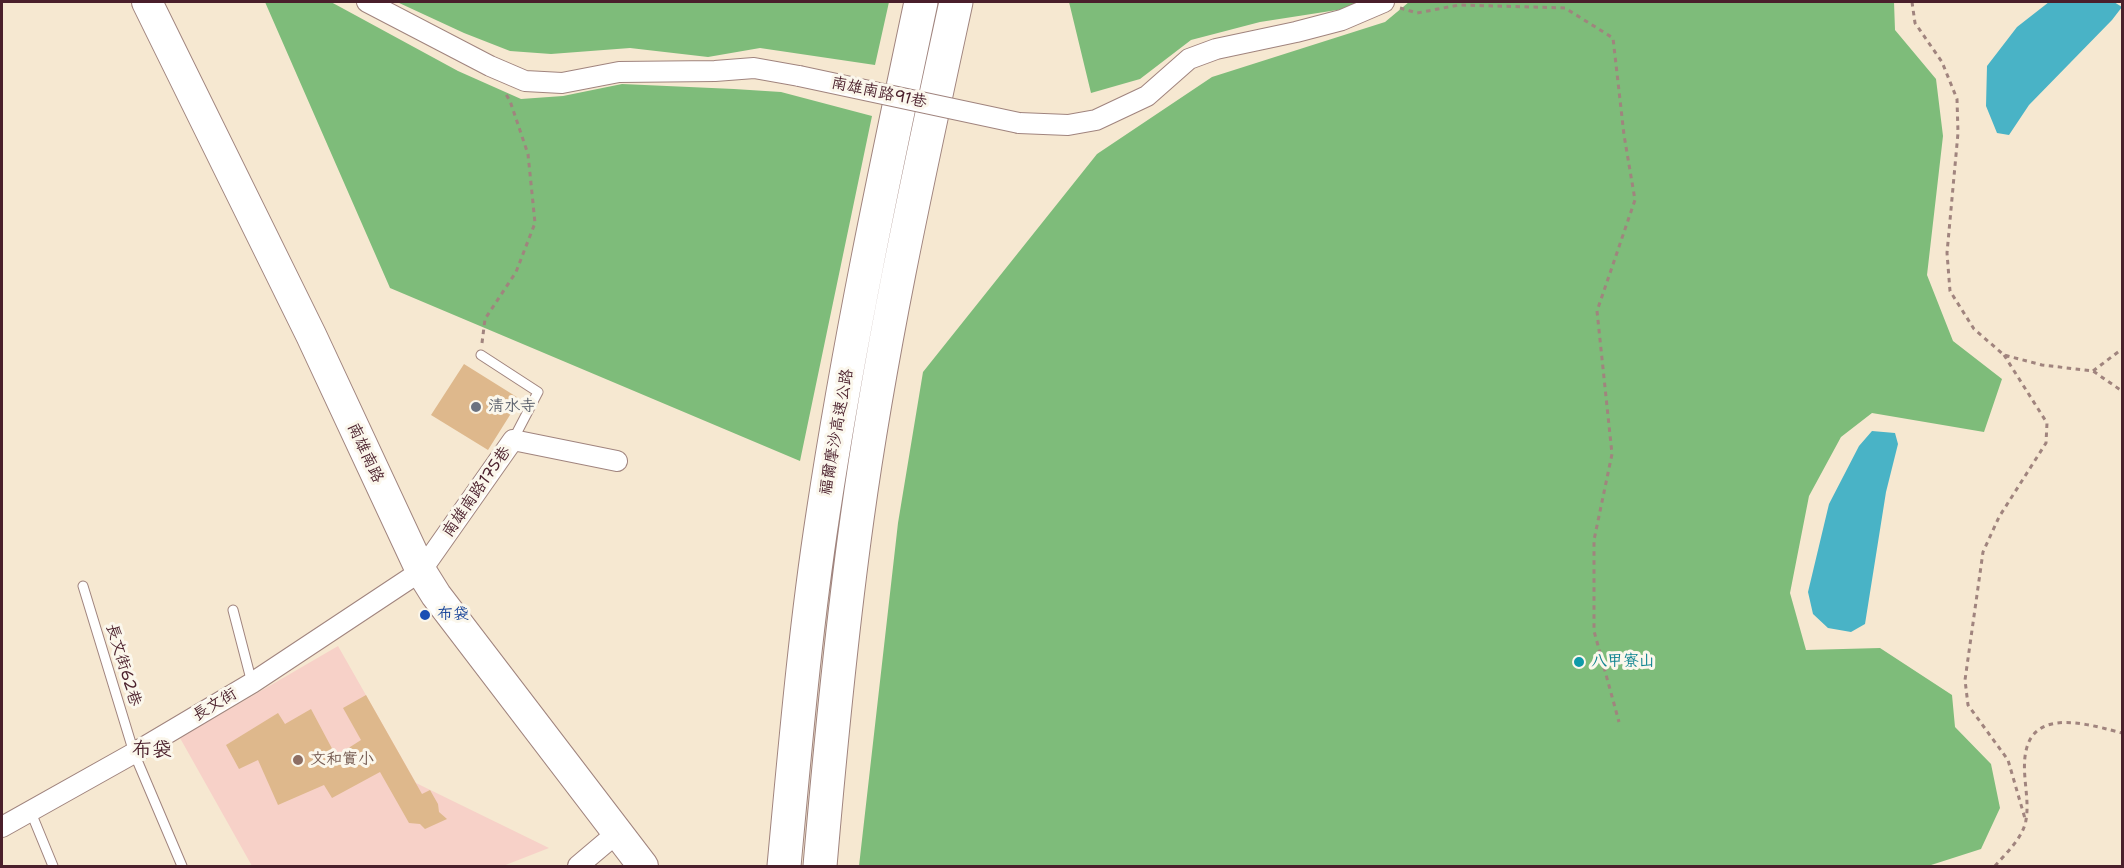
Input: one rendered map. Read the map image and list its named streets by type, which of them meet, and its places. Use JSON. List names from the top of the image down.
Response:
{
  "streets": {
    "highway": ["福爾摩沙高速公路"],
    "main road": ["南雄南路"],
    "street": ["南雄南路91巷", "南雄南路175巷", "長文街"],
    "lane": ["長文街62巷"]
  },
  "crossings": [
    ["南雄南路", "南雄南路175巷"],
    ["南雄南路", "長文街"],
    ["南雄南路175巷", "長文街"],
    ["長文街62巷", "長文街"]
  ],
  "districts": ["布袋"],
  "places": [
    "清水寺",
    "布袋",
    "八甲寮山",
    "文和實小"
  ]
}
